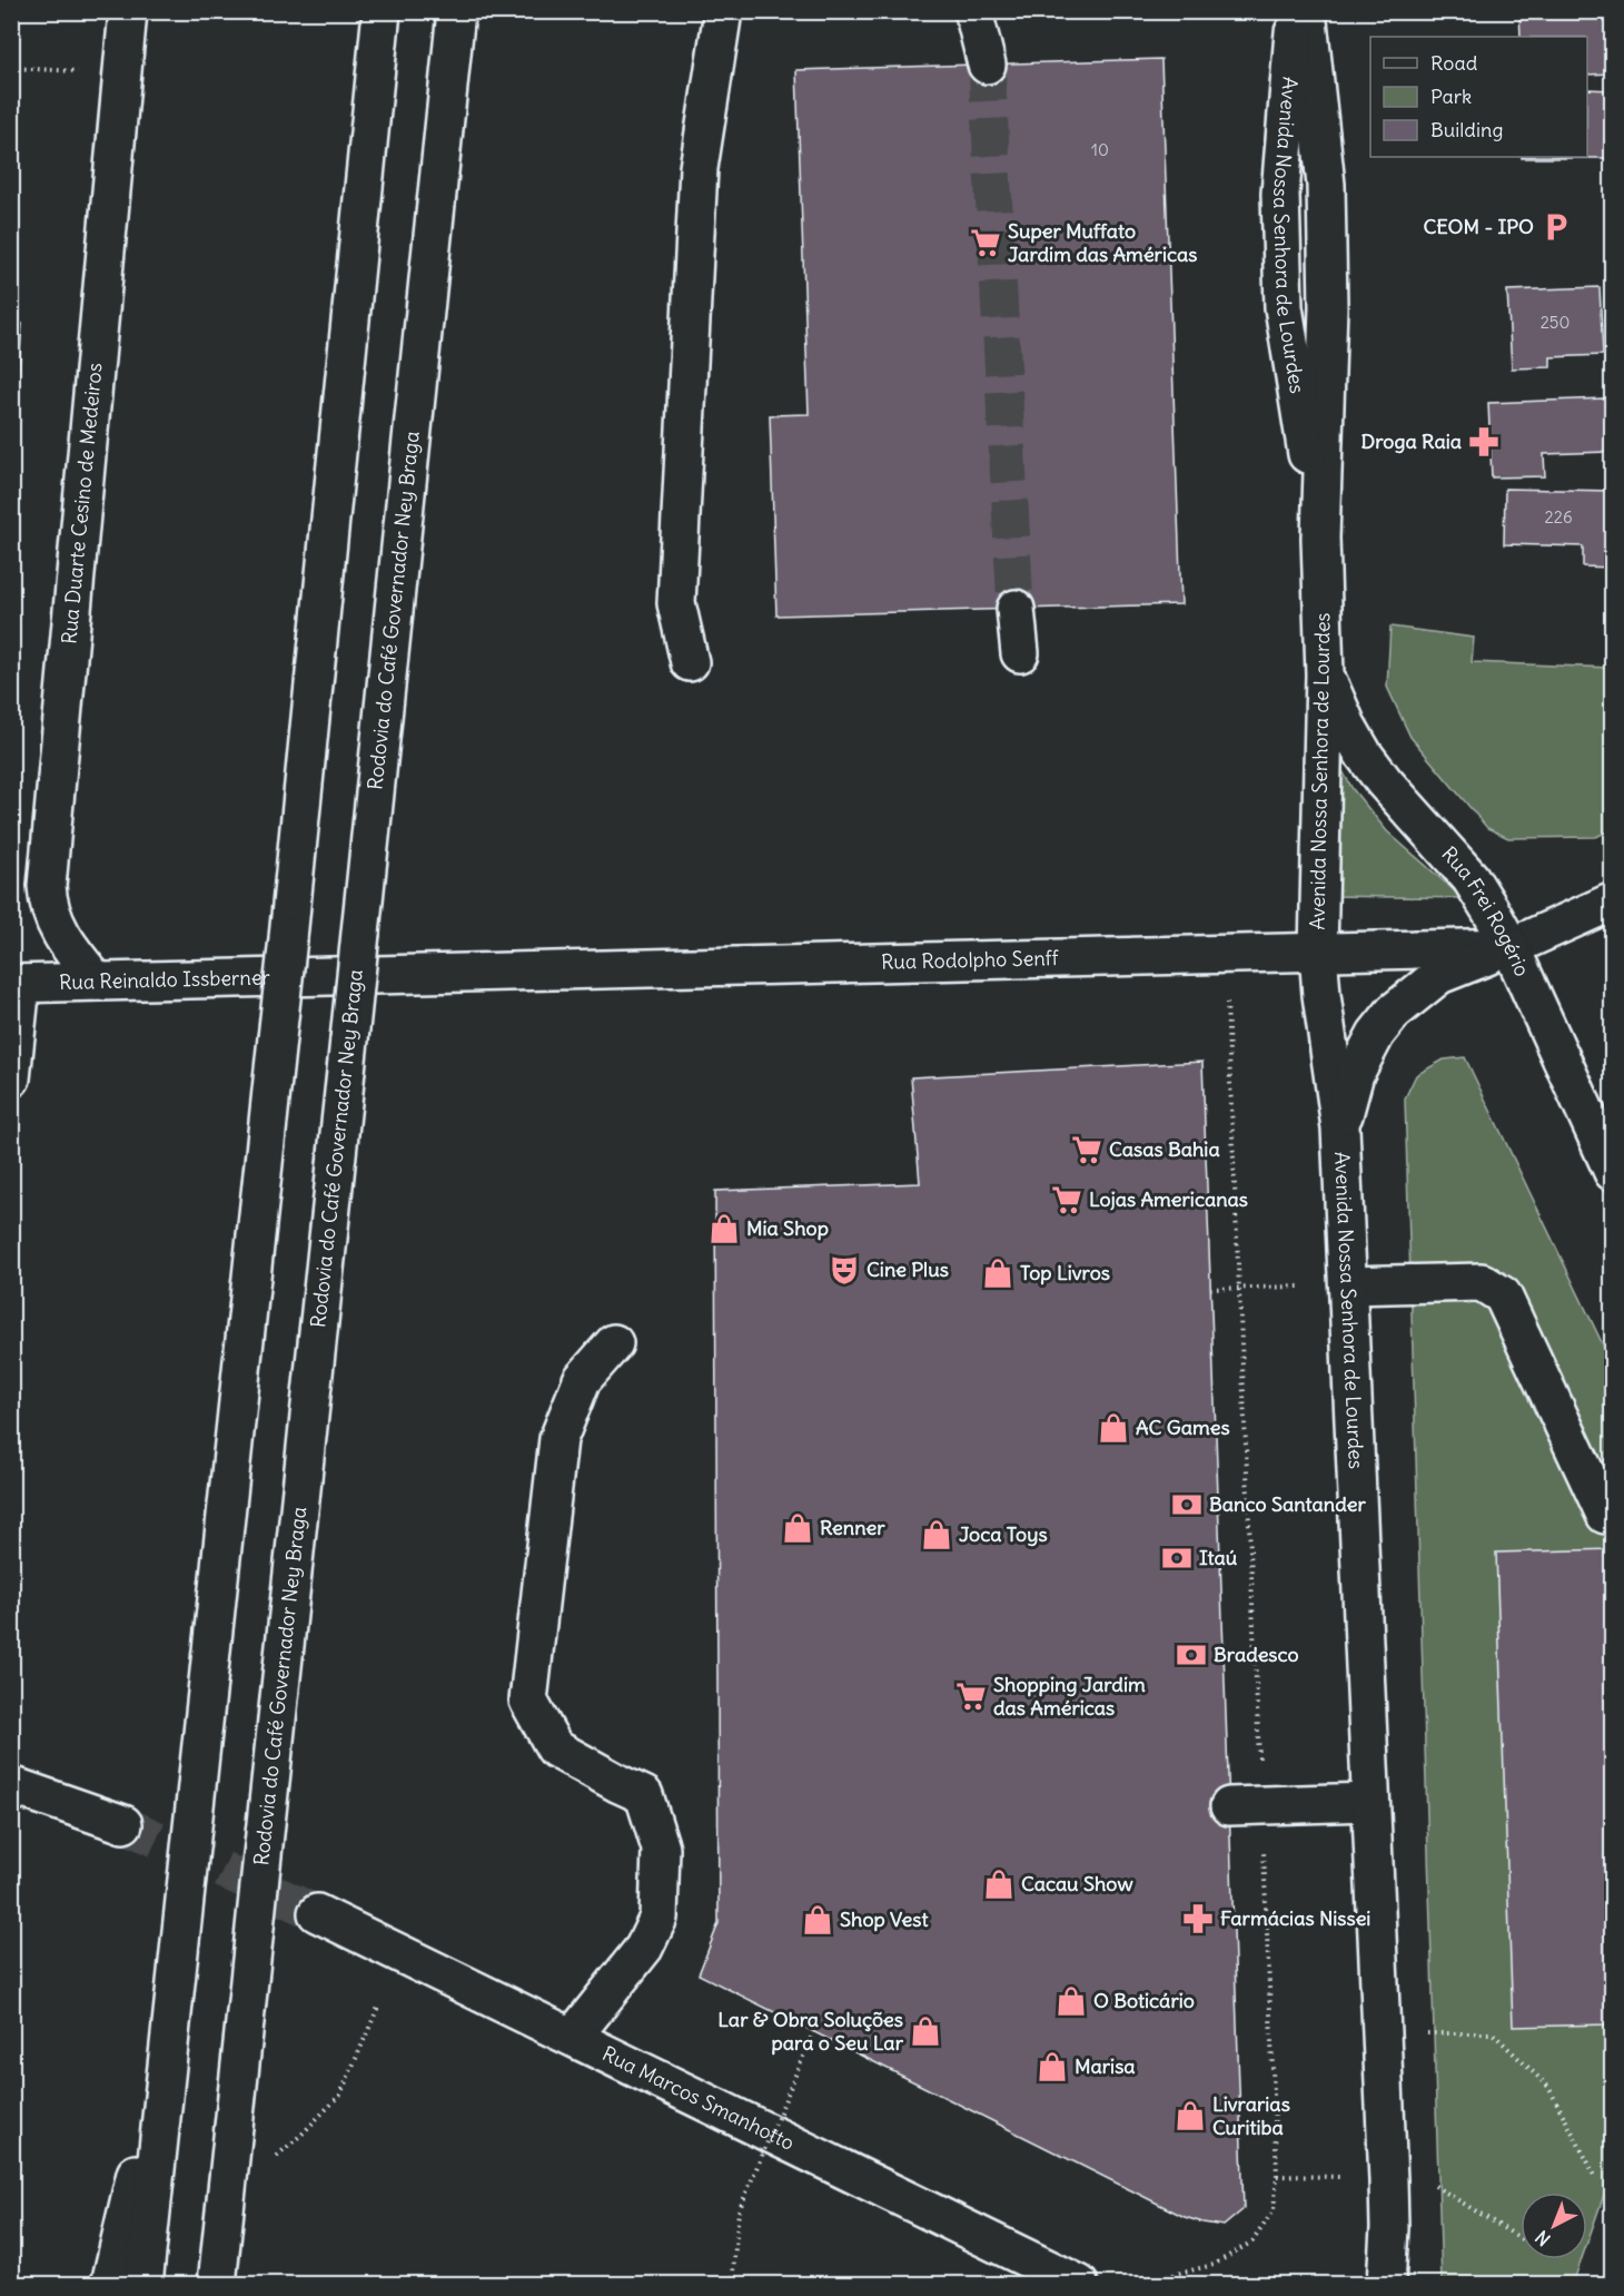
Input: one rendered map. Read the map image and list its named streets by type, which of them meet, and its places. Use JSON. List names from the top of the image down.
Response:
{
  "streets": {
    "main road": [
      "Avenida Nossa Senhora de Lourdes",
      "Rua Duarte Cesino de Medeiros",
      "Rodovia do Café Governador Ney Braga",
      "Rua Frei Rogério",
      "Rua Rodolpho Senff",
      "Rua Reinaldo Issberner",
      "Rua Marcos Smanhotto"
    ]
  },
  "crossings": [
    ["Avenida Nossa Senhora de Lourdes", "Rua Frei Rogério"],
    ["Avenida Nossa Senhora de Lourdes", "Rua Rodolpho Senff"],
    ["Rua Duarte Cesino de Medeiros", "Rua Reinaldo Issberner"],
    ["Rua Frei Rogério", "Rua Rodolpho Senff"],
    ["Rua Rodolpho Senff", "Rua Reinaldo Issberner"]
  ],
  "places": {
    "parking": ["CEOM - IPO"],
    "supermarket": [
      "Super Muffato Jardim das Américas",
      "Casas Bahia",
      "Lojas Americanas",
      "Shopping Jardim das Américas"
    ],
    "pharmacy": ["Droga Raia", "Farmácias Nissei"],
    "shop": [
      "Mia Shop",
      "Top Livros",
      "AC Games",
      "Renner",
      "Joca Toys",
      "Cacau Show",
      "Shop Vest",
      "O Boticário",
      "Lar & Obra Soluções para o Seu Lar",
      "Marisa",
      "Livrarias Curitiba"
    ],
    "theatre": ["Cine Plus"],
    "bank": ["Banco Santander", "Itaú", "Bradesco"]
  },
  "house_numbers": ["10", "250", "226"],
  "legend": ["Road", "Park", "Building"],
  "north": "bottom left"
}
